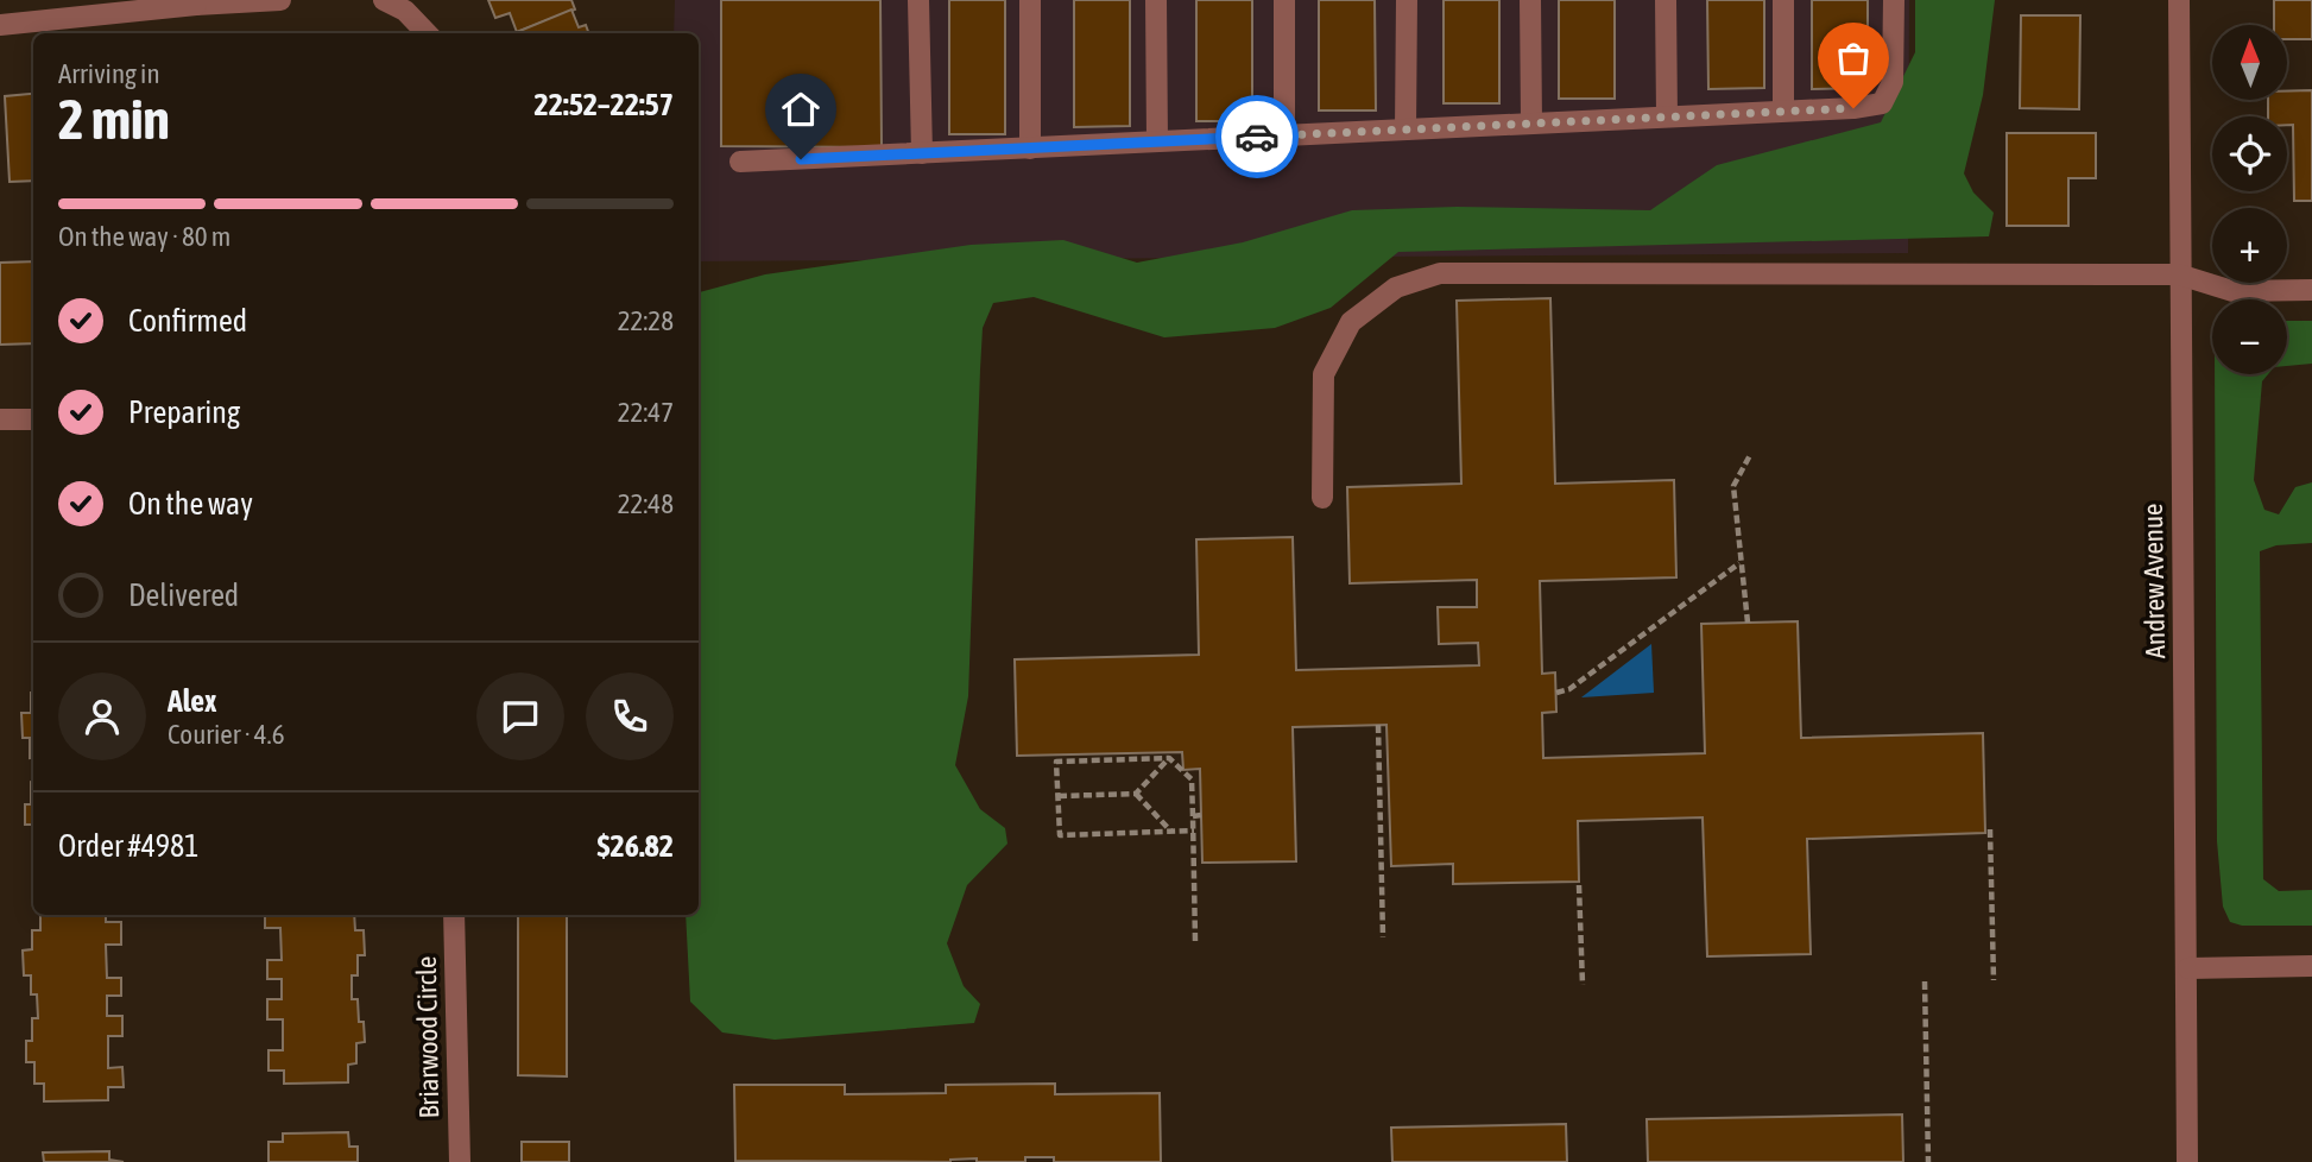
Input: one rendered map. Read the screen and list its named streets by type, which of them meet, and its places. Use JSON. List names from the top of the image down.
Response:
{
  "streets": {
    "street": ["Andrew Avenue", "Briarwood Circle"]
  },
  "north": "top",
  "page": {
    "map_buttons": ["+", "−"],
    "heading": ["2 min", "Arriving in", "22:52–22:57"],
    "panel": [
      "Alex",
      "Courier · 4.6",
      "Order #4981",
      "$26.82"
    ],
    "bar": "On the way · 80 m",
    "list": [
      ["Confirmed", "22:28"],
      ["Preparing", "22:47"],
      ["On the way", "22:48"],
      "Delivered"
    ]
  }
}
